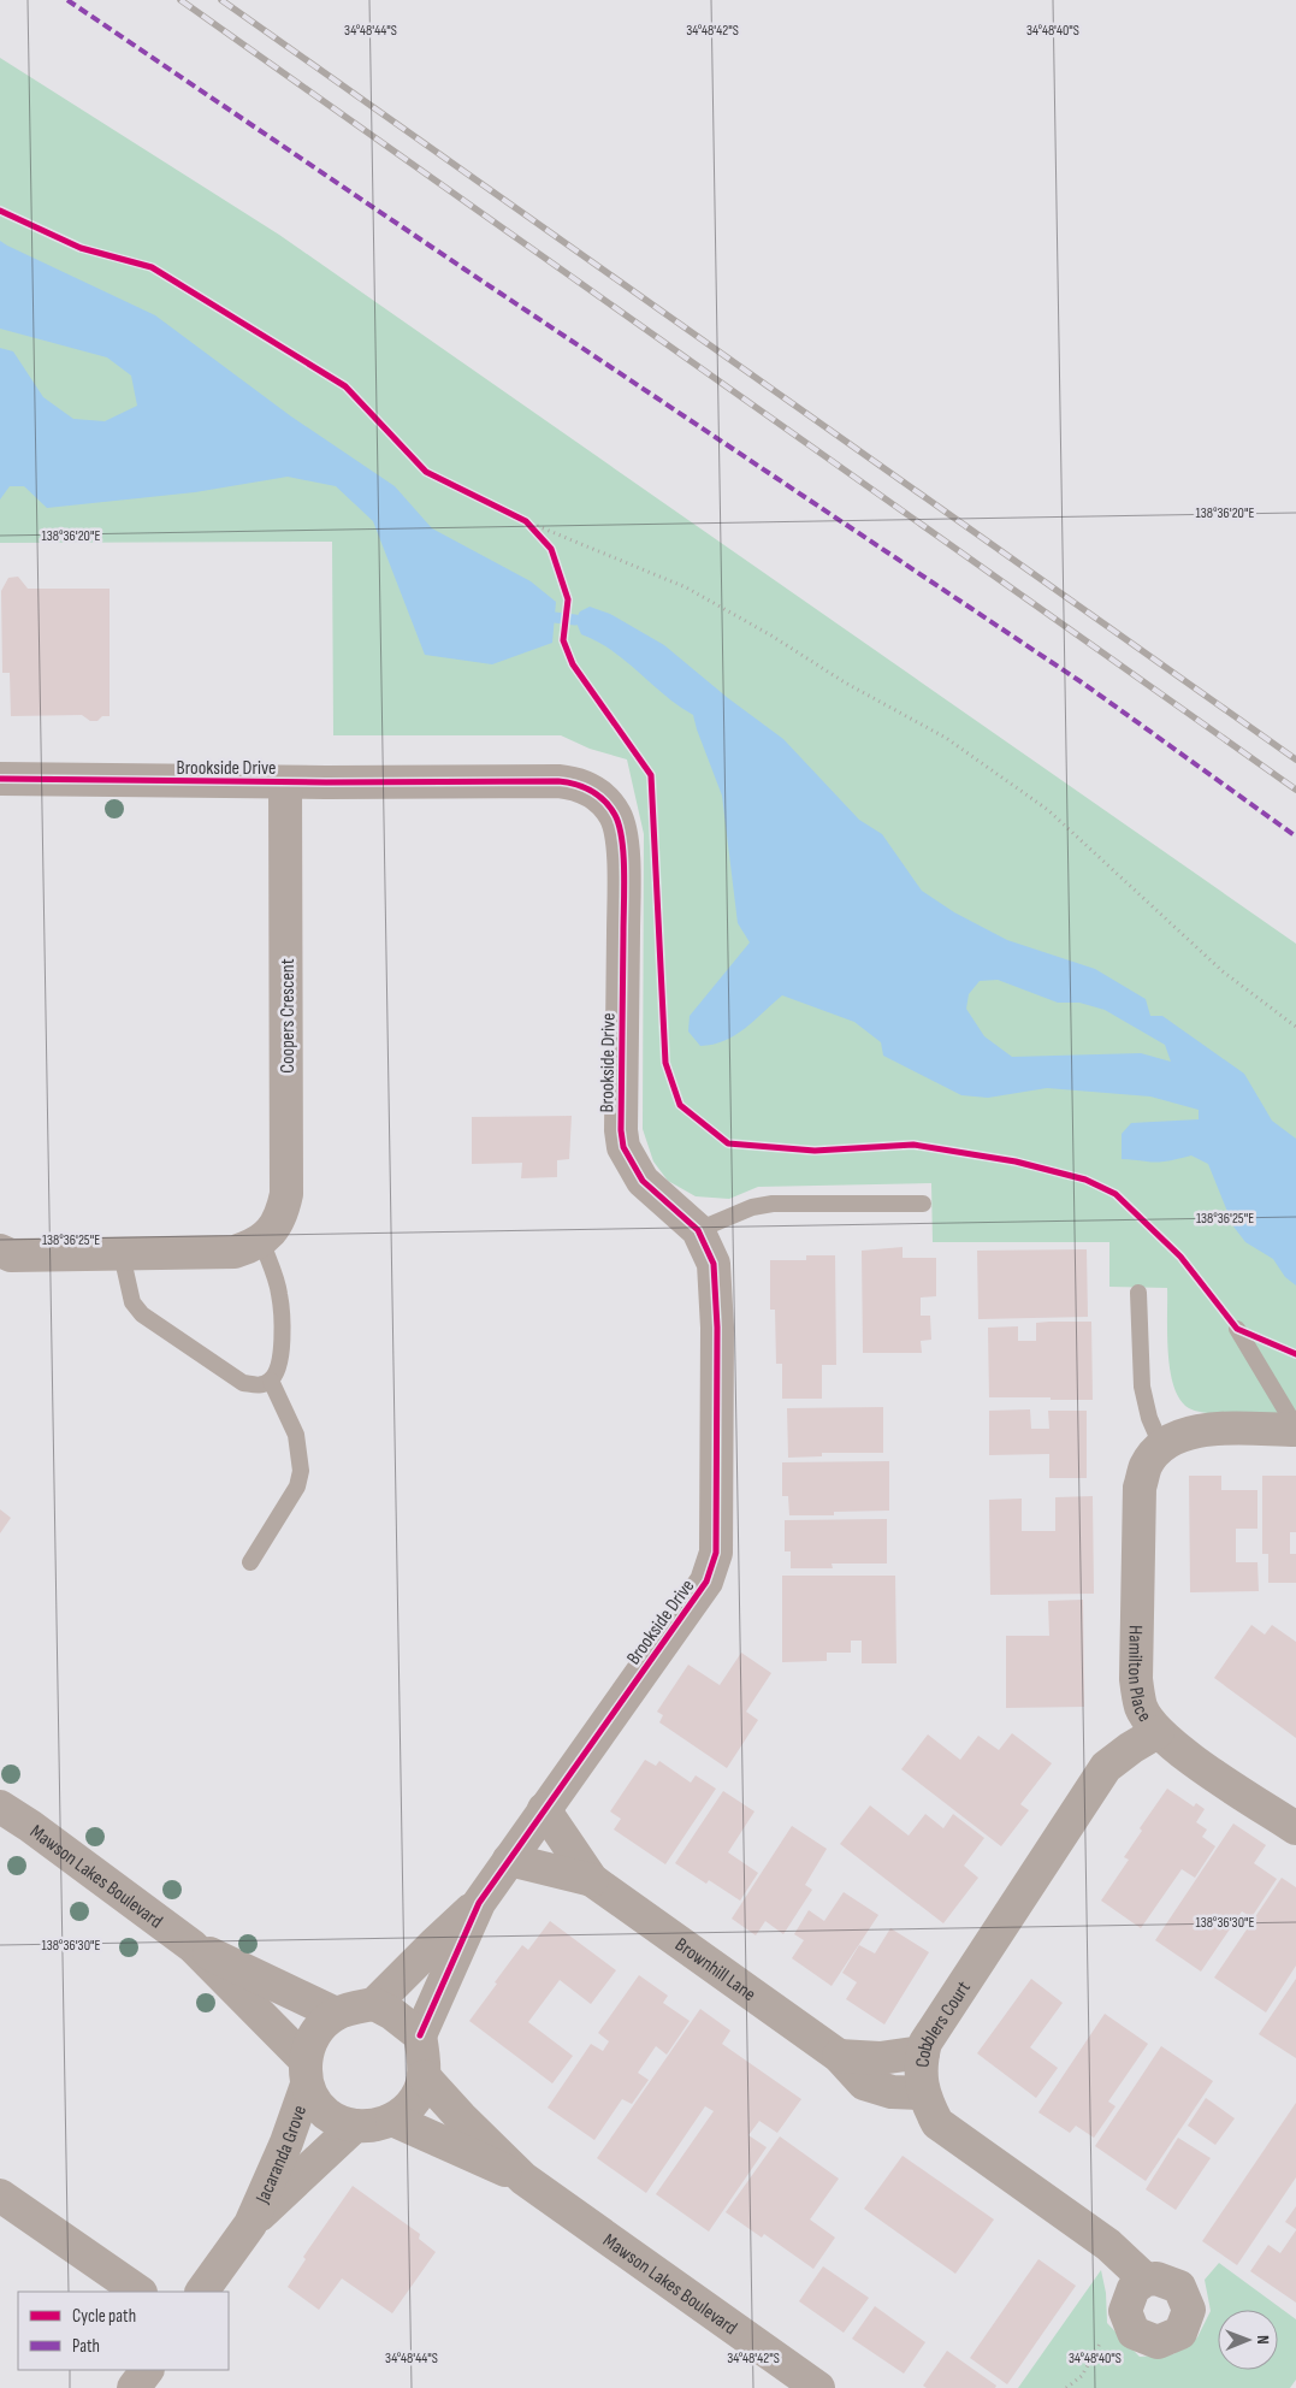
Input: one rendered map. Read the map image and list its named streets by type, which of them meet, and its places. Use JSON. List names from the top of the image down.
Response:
{
  "streets": {
    "street": [
      "Brookside Drive",
      "Coopers Crescent",
      "Hamilton Place",
      "Mawson Lakes Boulevard",
      "Brownhill Lane",
      "Cobblers Court",
      "Jacaranda Grove"
    ]
  },
  "crossings": [
    ["Brookside Drive", "Coopers Crescent"],
    ["Brookside Drive", "Mawson Lakes Boulevard"],
    ["Brookside Drive", "Brownhill Lane"],
    ["Brookside Drive", "Jacaranda Grove"],
    ["Hamilton Place", "Cobblers Court"],
    ["Mawson Lakes Boulevard", "Jacaranda Grove"],
    ["Brownhill Lane", "Cobblers Court"]
  ],
  "legend": ["Cycle path", "Path"],
  "north": "right",
  "coordinates": [
    "34°48'44\"S",
    "34°48'42\"S",
    "34°48'40\"S",
    "138°36'20\"E",
    "138°36'25\"E",
    "138°36'30\"E"
  ]
}
